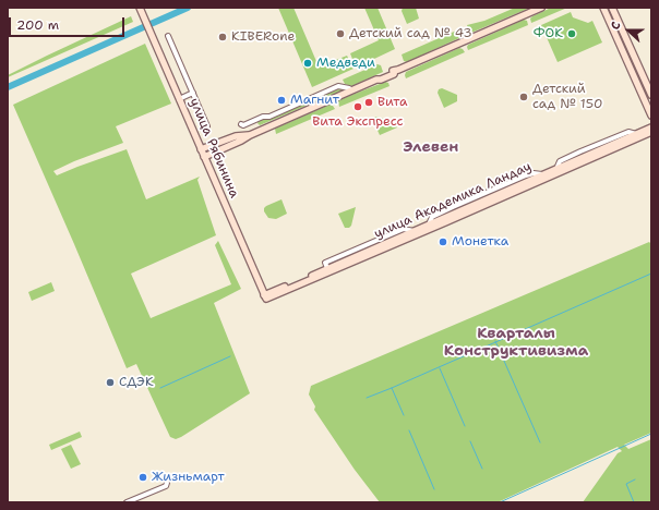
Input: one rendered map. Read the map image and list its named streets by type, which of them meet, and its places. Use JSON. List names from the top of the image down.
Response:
{
  "streets": {
    "street": ["улица Рябинина", "улица Академика Ландау"]
  },
  "crossings": [
    ["улица Рябинина", "улица Академика Ландау"]
  ],
  "districts": ["Элевен", "Кварталы Конструктивизма"],
  "places": [
    "Детский сад № 43",
    "ФОК",
    "KIBERone",
    "Медведи",
    "Детский сад № 150",
    "Магнит",
    "Вита",
    "Вита Экспресс",
    "Монетка",
    "СДЭК",
    "Жизньмарт"
  ],
  "scale_bar": "200 m",
  "north": "left"
}
